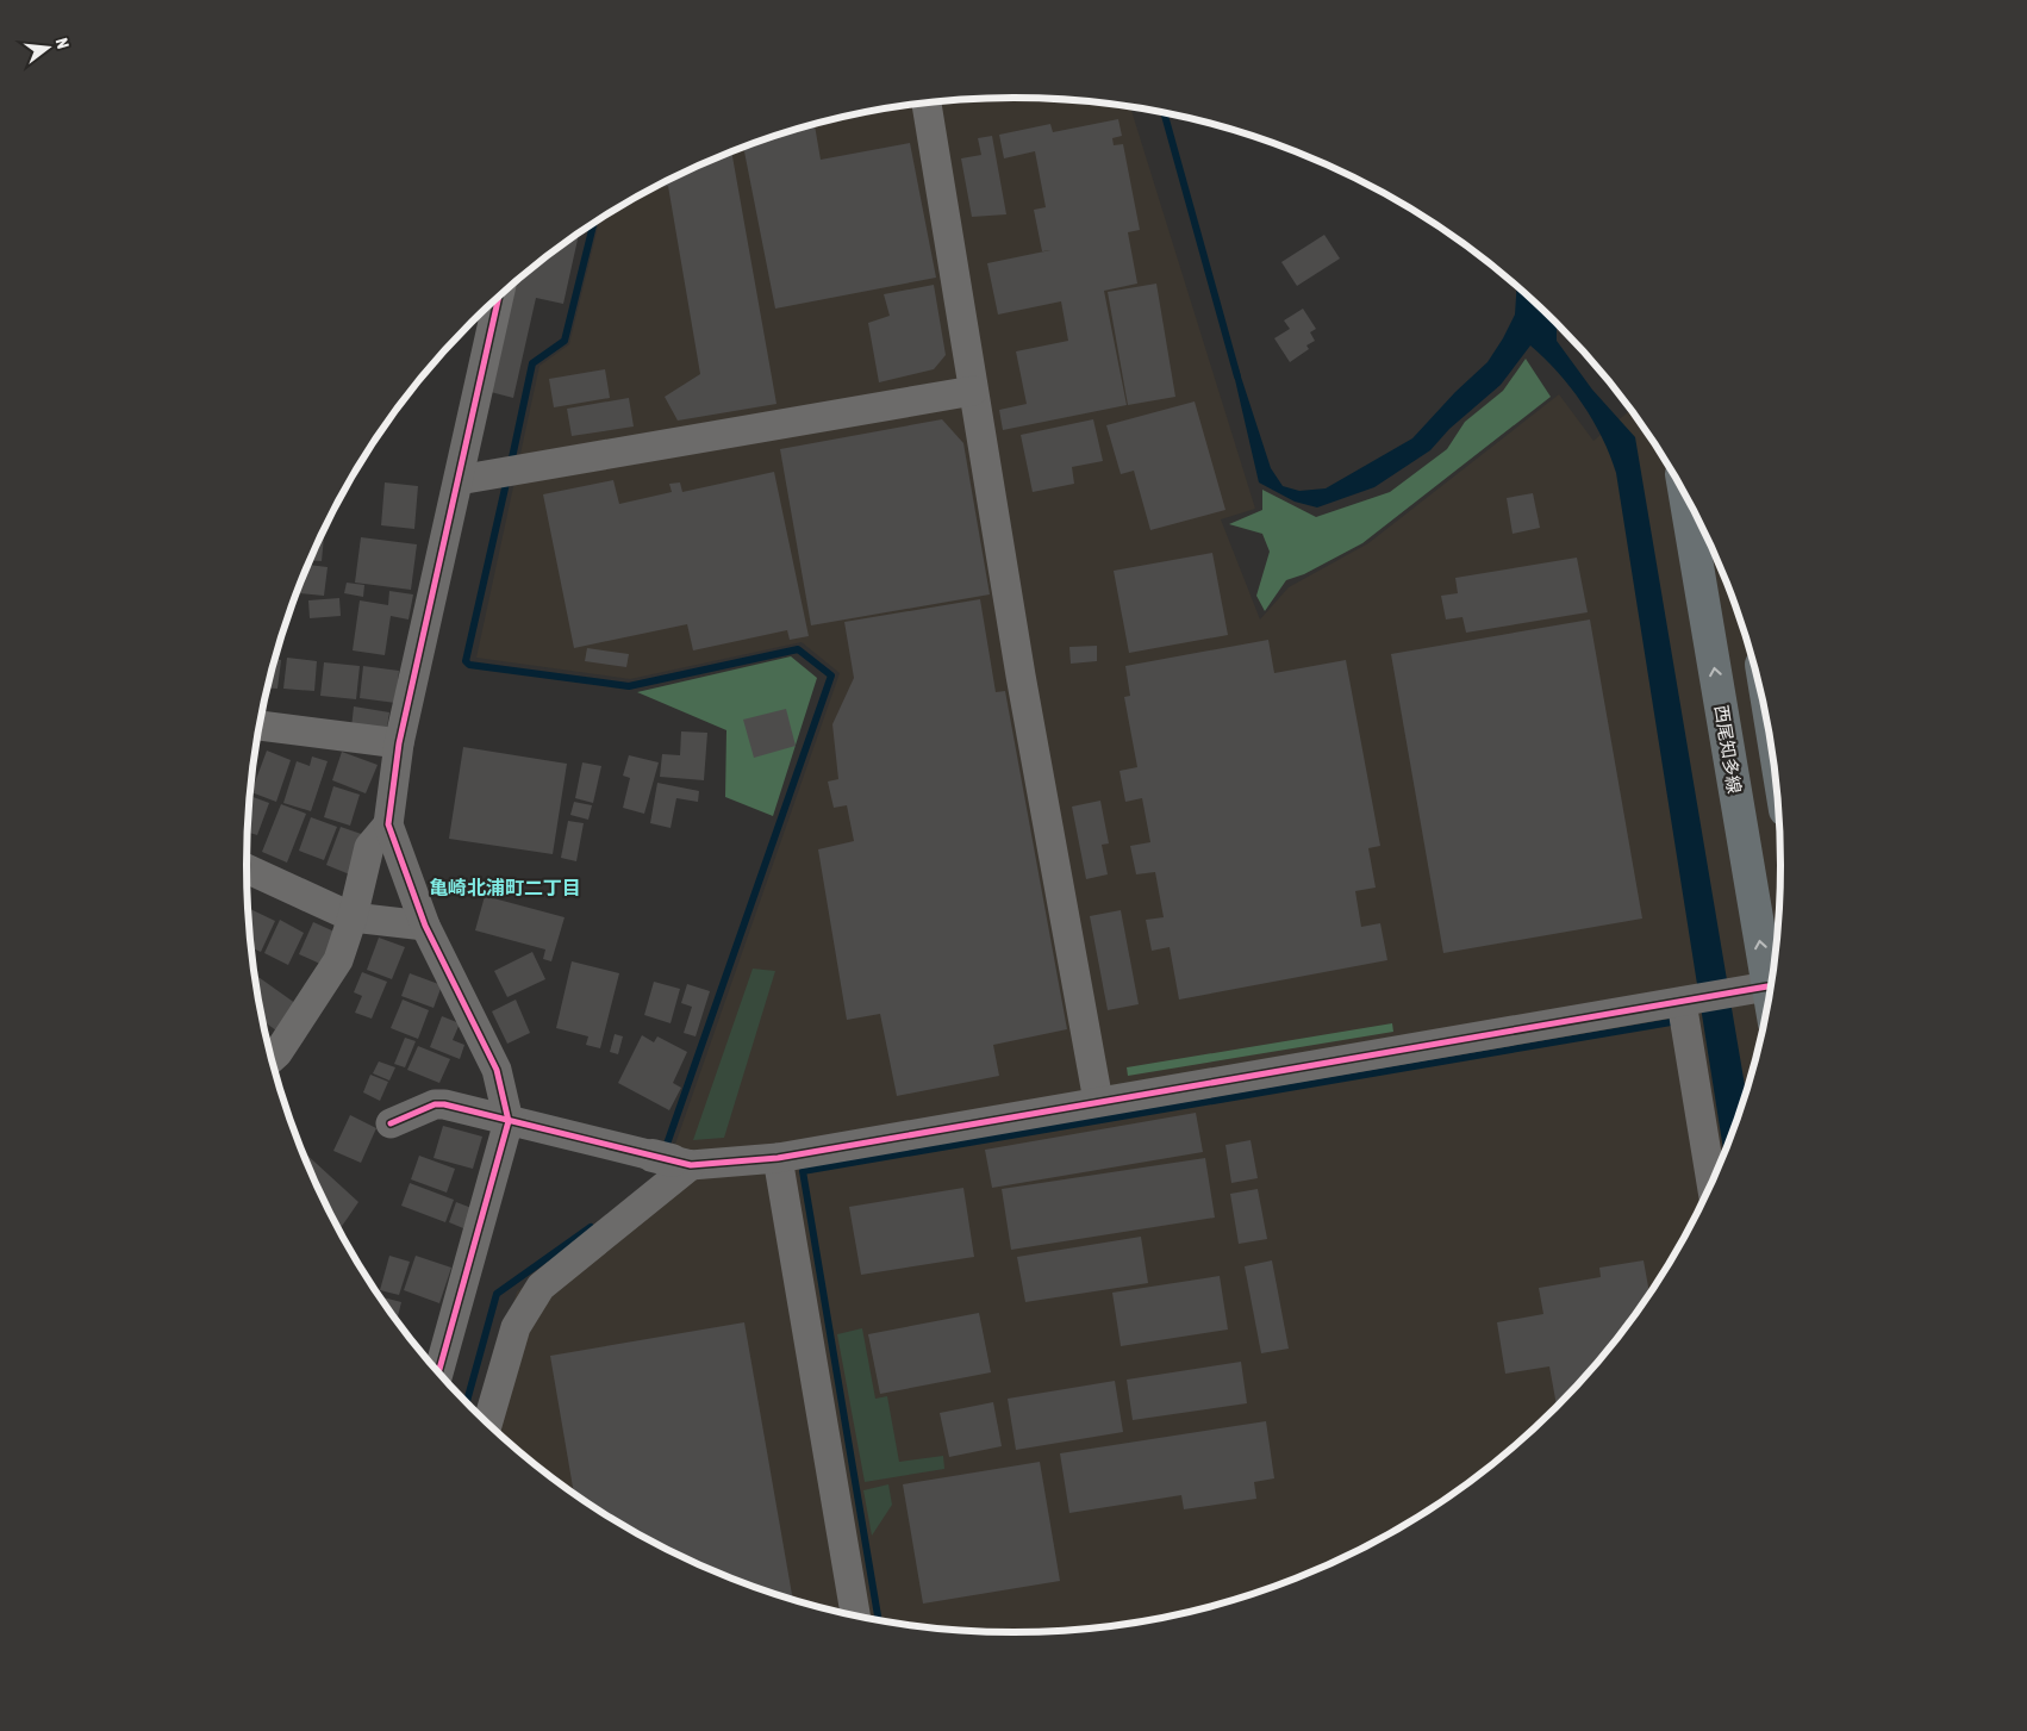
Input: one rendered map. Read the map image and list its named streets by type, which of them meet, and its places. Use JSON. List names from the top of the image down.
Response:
{
  "streets": {
    "main road": ["西尾知多線"]
  },
  "one_way": ["西尾知多線"],
  "districts": ["亀崎北浦町二丁目"],
  "north": "right"
}
